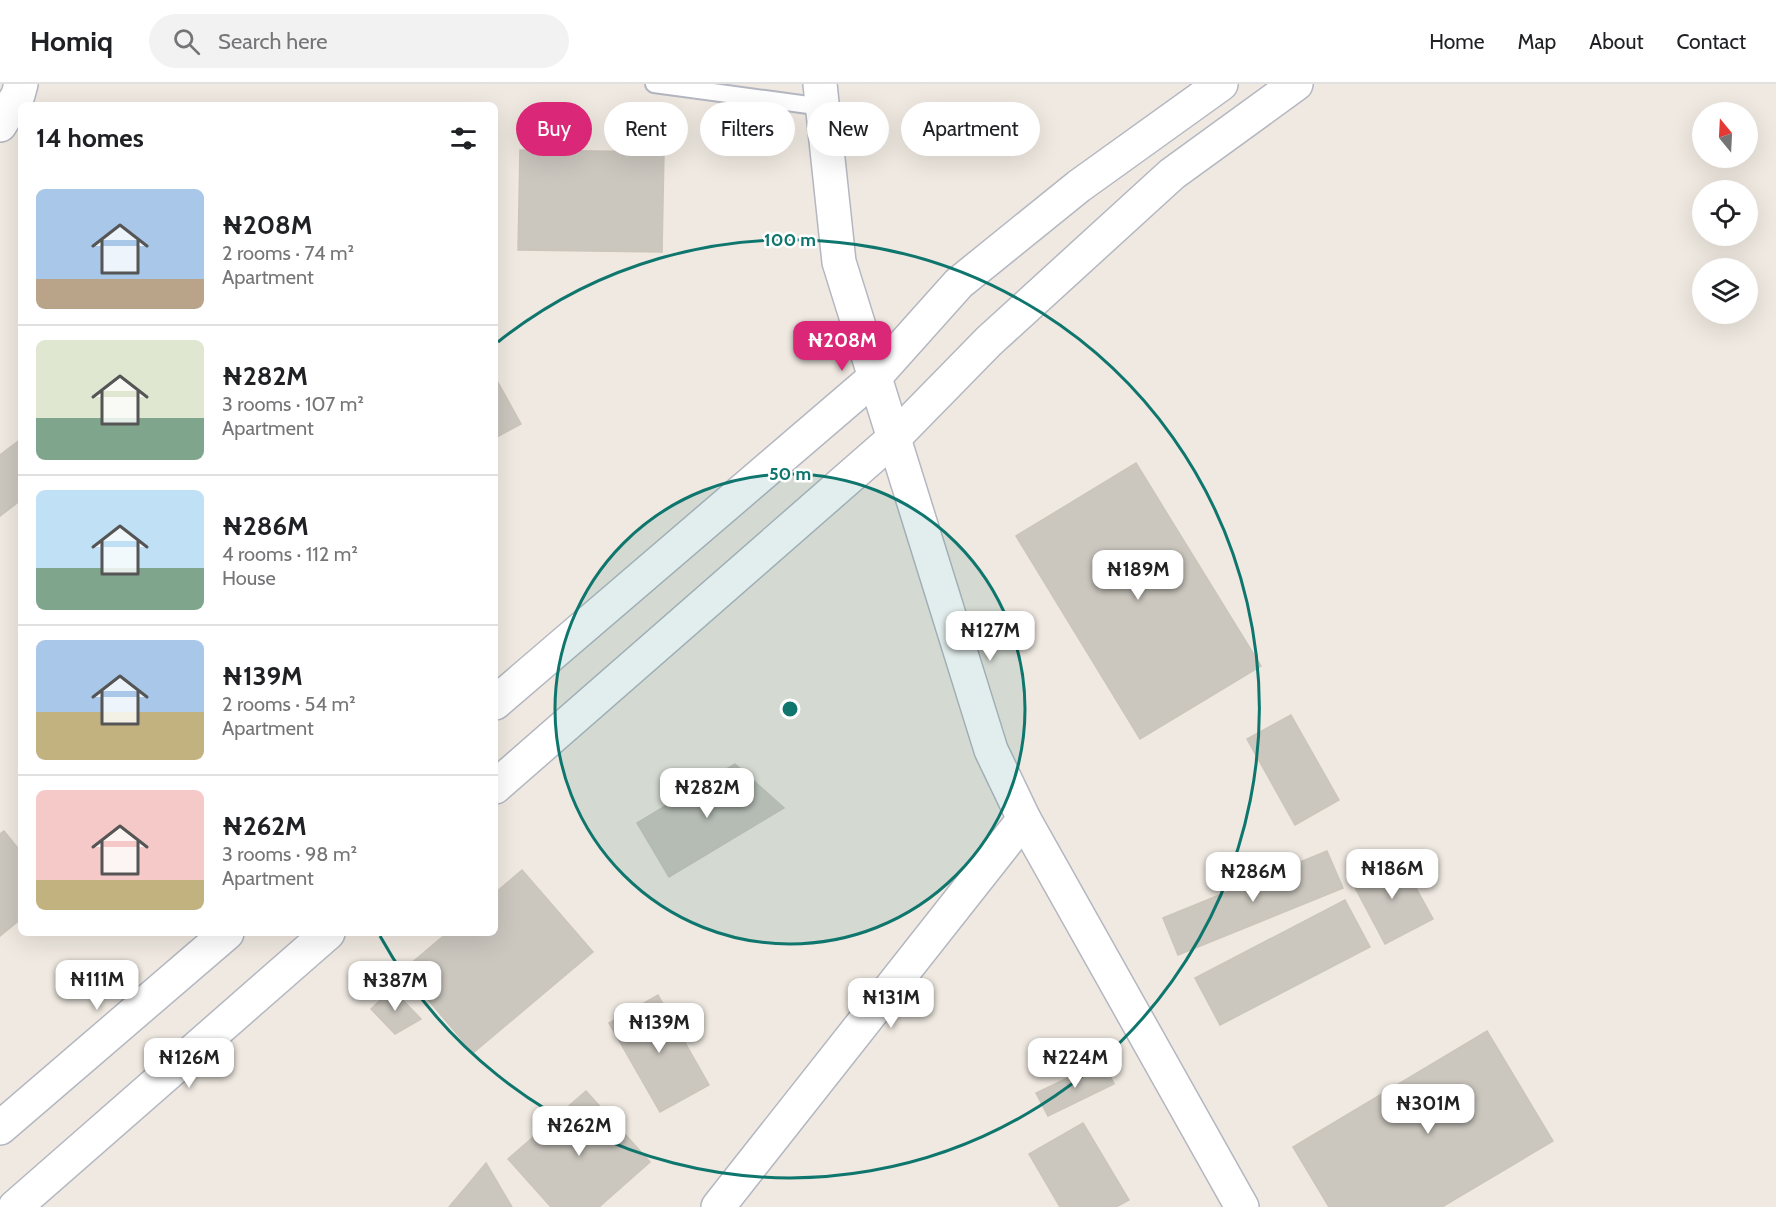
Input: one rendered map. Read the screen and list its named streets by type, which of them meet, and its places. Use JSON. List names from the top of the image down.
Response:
{
  "north": "top",
  "page": {
    "header": "Homiq",
    "search": "Search here",
    "nav": [
      "Home",
      "Map",
      "About",
      "Contact"
    ],
    "chip": [
      "Buy",
      "Rent",
      "Filters",
      "New",
      "Apartment"
    ],
    "heading": "14 homes",
    "list": [
      {
        "name": "₦208M",
        "note": "2 rooms · 74 m² · Apartment"
      },
      {
        "name": "₦282M",
        "note": "3 rooms · 107 m² · Apartment"
      },
      {
        "name": "₦286M",
        "note": "4 rooms · 112 m² · House"
      },
      {
        "name": "₦139M",
        "note": "2 rooms · 54 m² · Apartment"
      },
      {
        "name": "₦262M",
        "note": "3 rooms · 98 m² · Apartment"
      }
    ],
    "price": [
      "₦208M",
      "₦189M",
      "₦127M",
      "₦282M",
      "₦186M",
      "₦286M",
      "₦111M",
      "₦387M",
      "₦131M",
      "₦139M",
      "₦126M",
      "₦224M",
      "₦301M",
      "₦262M"
    ]
  },
  "rings": ["100 m", "50 m"]
}
